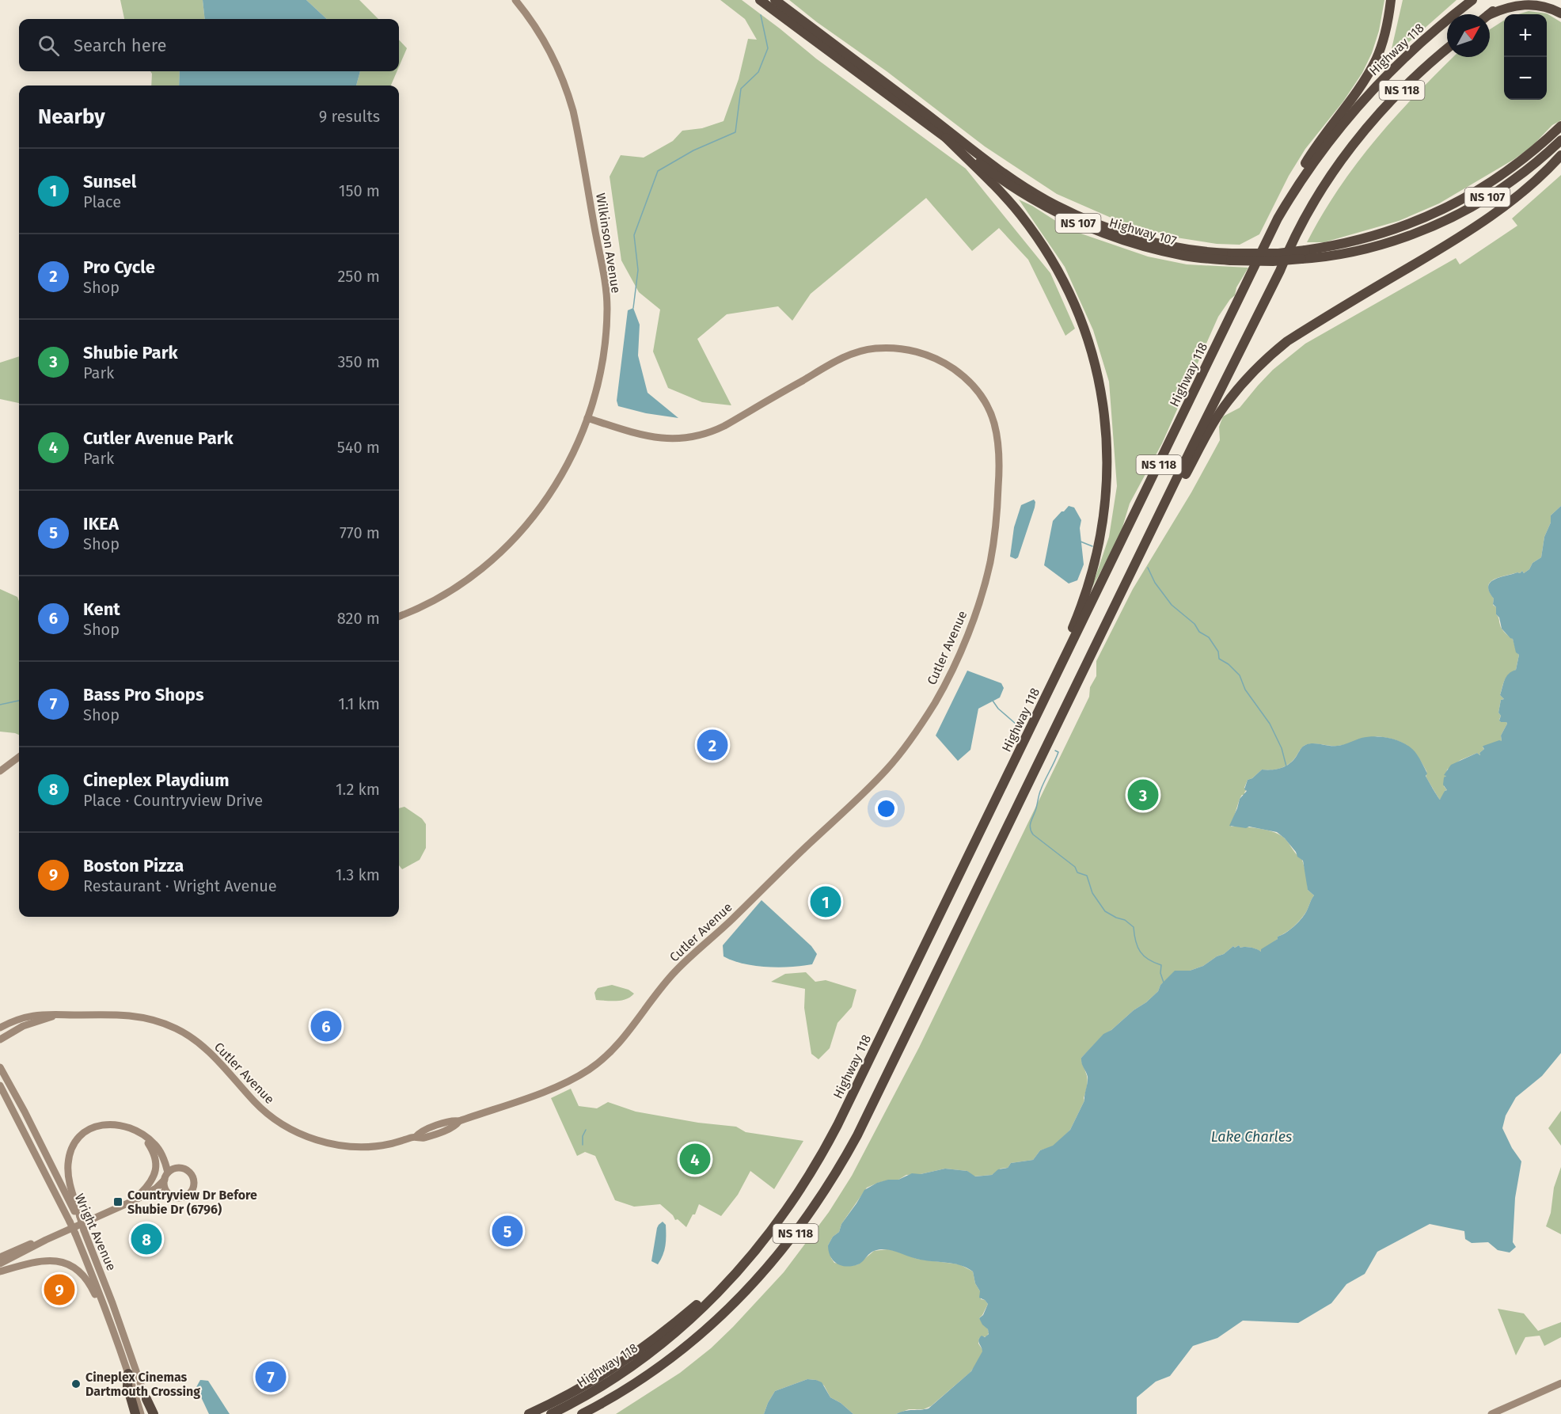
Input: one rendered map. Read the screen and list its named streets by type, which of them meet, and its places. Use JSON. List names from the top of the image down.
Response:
{
  "streets": {
    "highway": [
      "Highway 118",
      "NS 118",
      "NS 107",
      "Highway 107"
    ],
    "street": ["Wilkinson Avenue", "Cutler Avenue", "Wright Avenue"]
  },
  "crossings": [
    ["Wilkinson Avenue", "Cutler Avenue"]
  ],
  "water": ["Lake Charles"],
  "places": {
    "transit": ["Countryview Dr Before Shubie Dr (6796)"],
    "other": ["Cineplex Cinemas Dartmouth Crossing"]
  },
  "north": "top right",
  "page": {
    "map_buttons": ["+", "−"],
    "search": "Search here",
    "heading": ["Nearby", "9 results"],
    "list": [
      {
        "mark": "1",
        "name": "Sunsel",
        "note": "Place",
        "value": "150 m"
      },
      {
        "mark": "2",
        "name": "Pro Cycle",
        "note": "Shop",
        "value": "250 m"
      },
      {
        "mark": "3",
        "name": "Shubie Park",
        "note": "Park",
        "value": "350 m"
      },
      {
        "mark": "4",
        "name": "Cutler Avenue Park",
        "note": "Park",
        "value": "540 m"
      },
      {
        "mark": "5",
        "name": "IKEA",
        "note": "Shop",
        "value": "770 m"
      },
      {
        "mark": "6",
        "name": "Kent",
        "note": "Shop",
        "value": "820 m"
      },
      {
        "mark": "7",
        "name": "Bass Pro Shops",
        "note": "Shop",
        "value": "1.1 km"
      },
      {
        "mark": "8",
        "name": "Cineplex Playdium",
        "note": "Place · Countryview Drive",
        "value": "1.2 km"
      },
      {
        "mark": "9",
        "name": "Boston Pizza",
        "note": "Restaurant · Wright Avenue",
        "value": "1.3 km"
      }
    ],
    "pins": [
      "2",
      "3",
      "1",
      "6",
      "4",
      "5",
      "8",
      "9",
      "7"
    ]
  }
}
